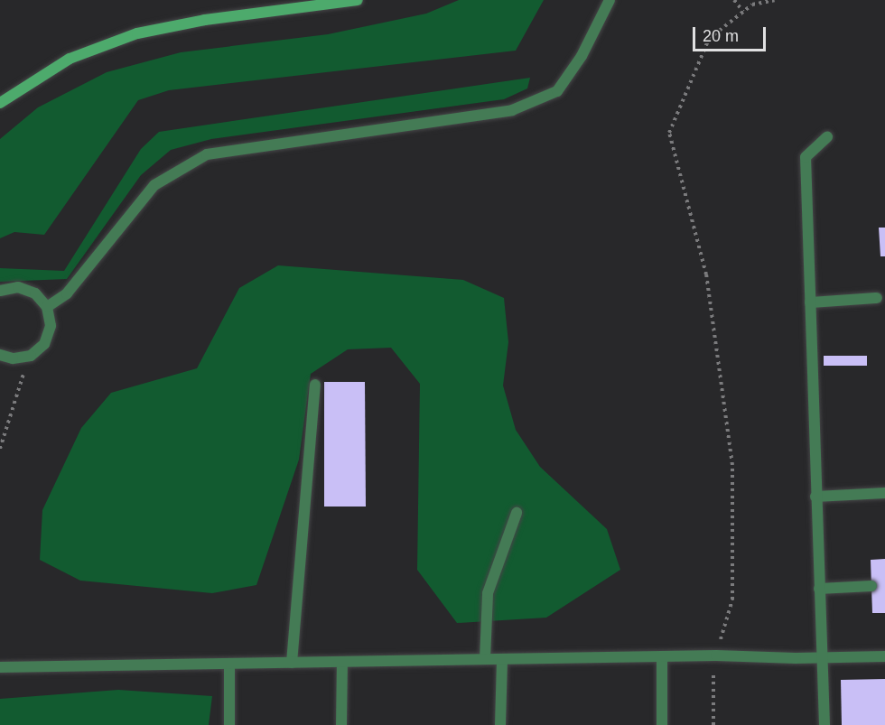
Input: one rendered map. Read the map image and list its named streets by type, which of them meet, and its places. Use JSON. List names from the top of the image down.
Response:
{
  "scale_bar": "20 m"
}
